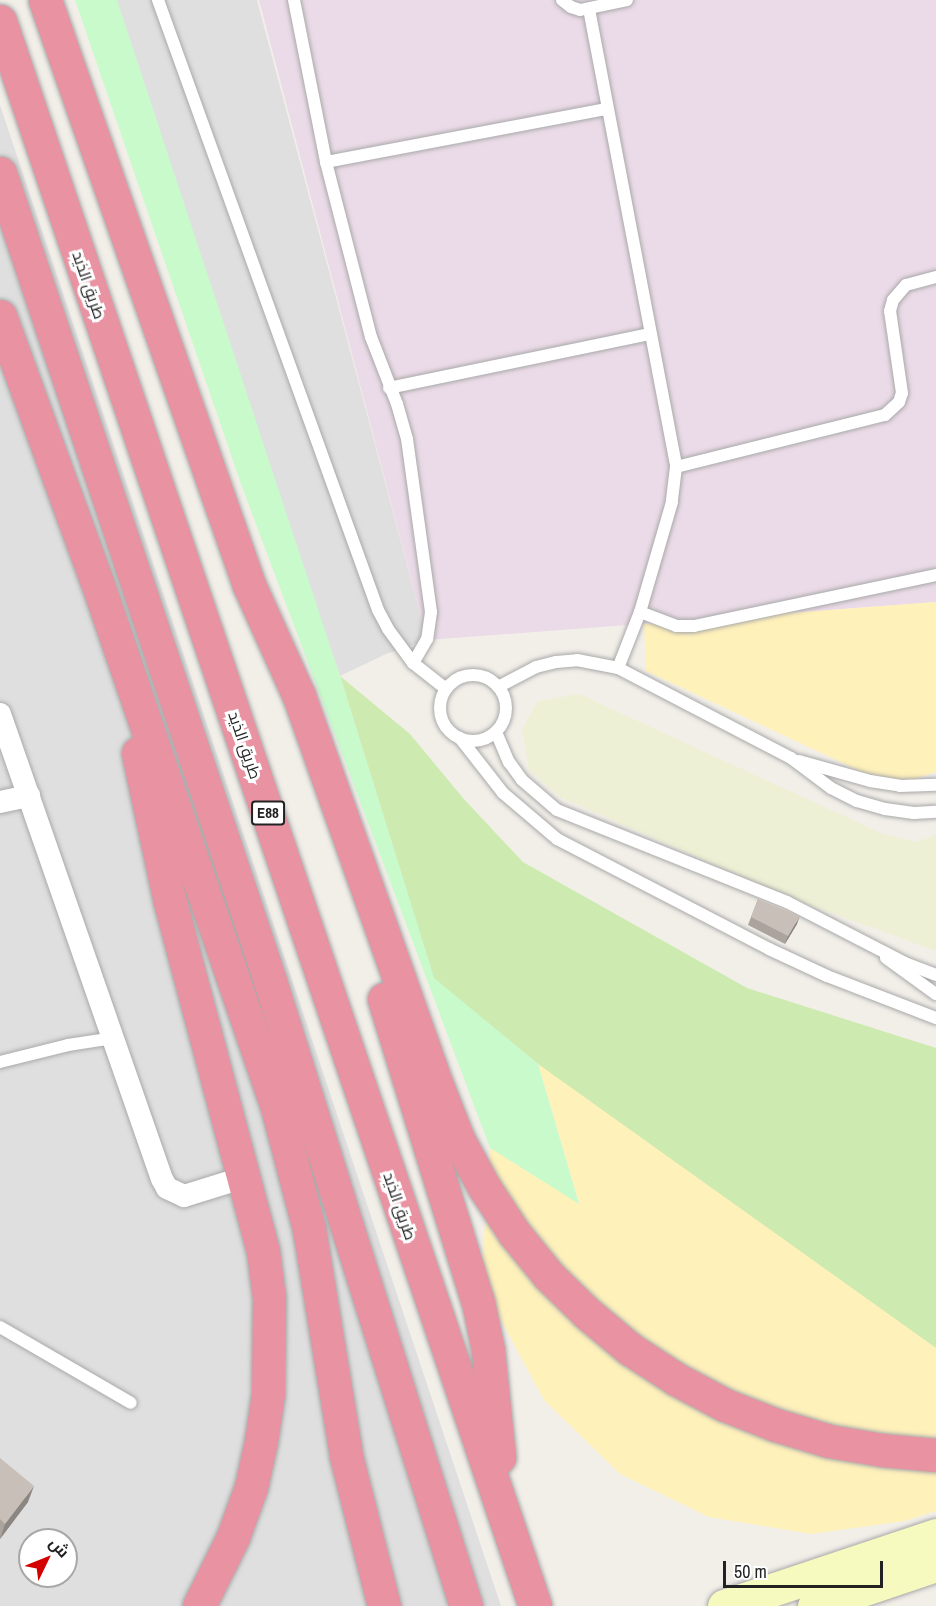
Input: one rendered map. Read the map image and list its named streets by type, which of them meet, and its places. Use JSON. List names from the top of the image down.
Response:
{
  "streets": {
    "highway": ["طريق الذيد", "E88"]
  },
  "scale_bar": "50 m",
  "north": "top right"
}
